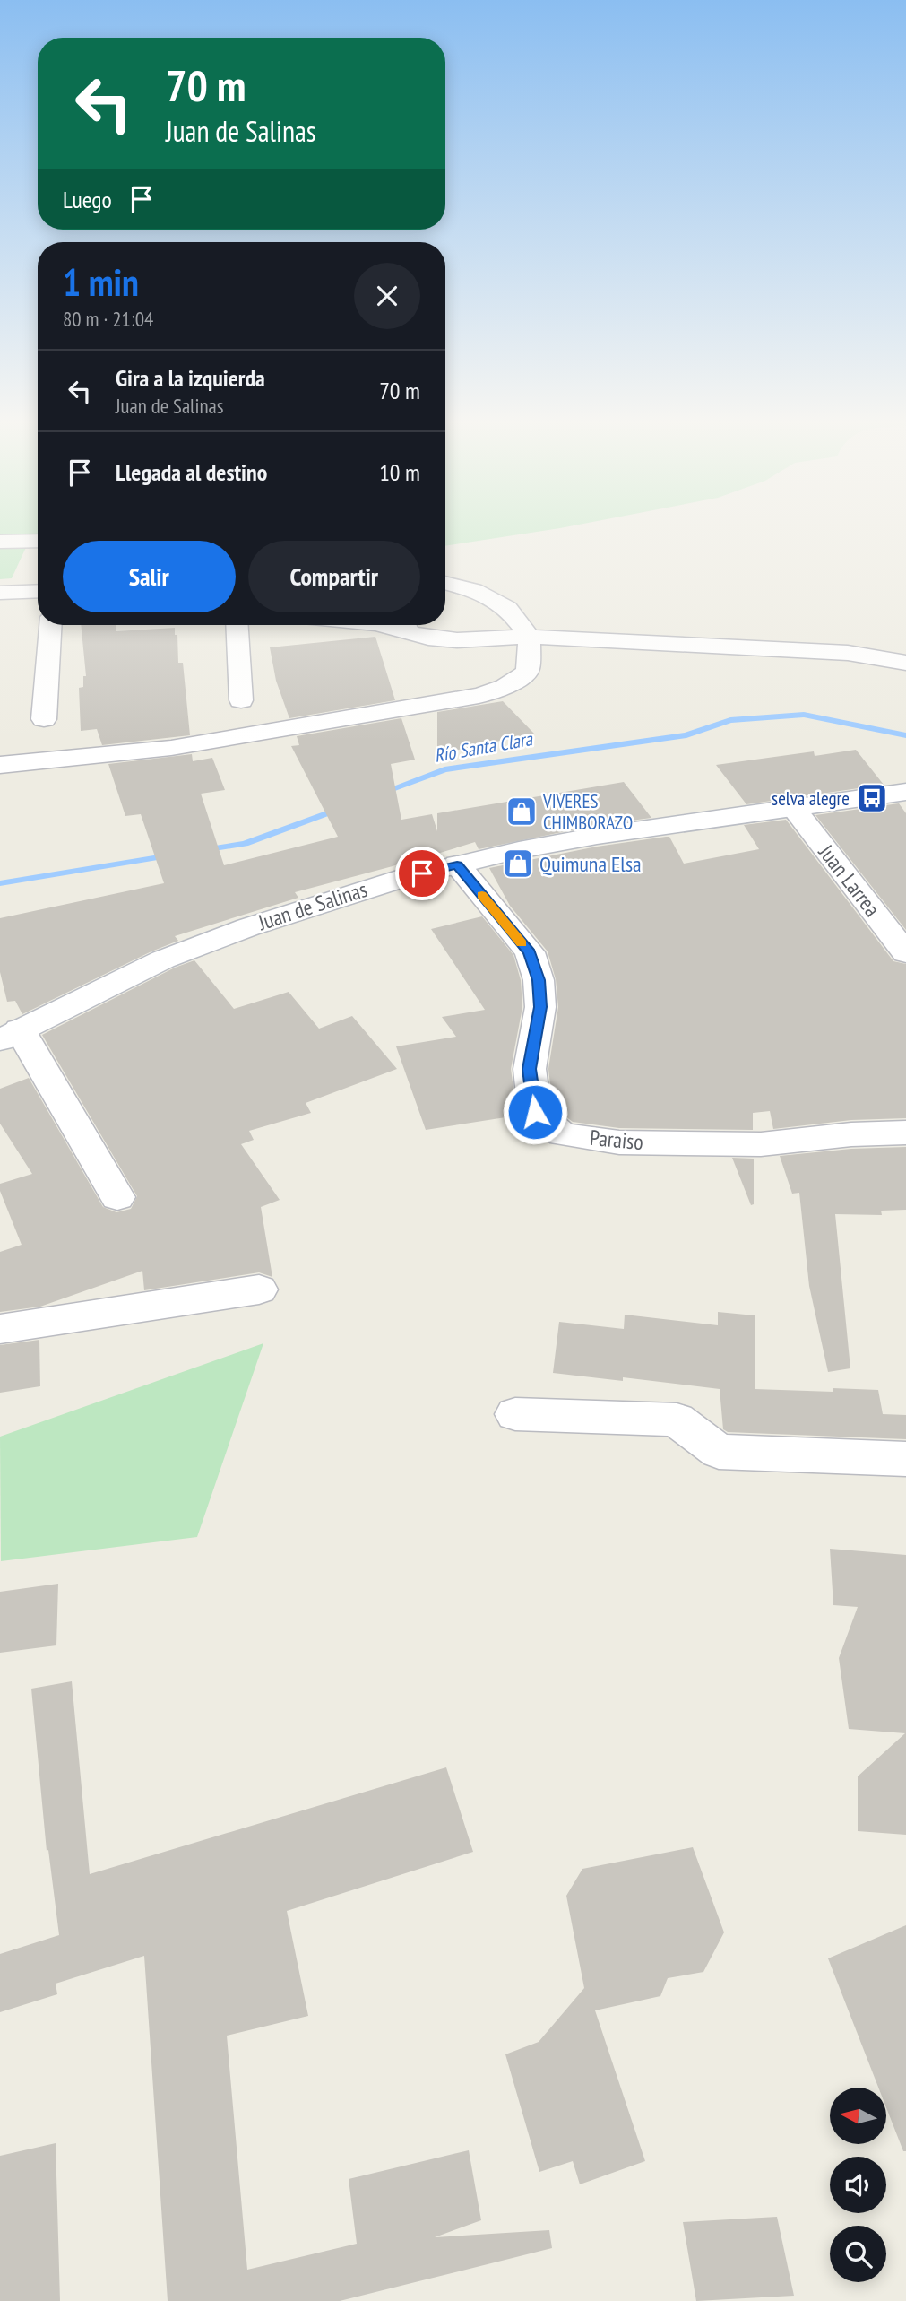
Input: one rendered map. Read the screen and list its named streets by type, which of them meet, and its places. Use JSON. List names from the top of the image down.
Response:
{
  "streets": {
    "street": ["Juan Larrea", "Juan de Salinas", "Paraiso"]
  },
  "crossings": [
    ["Juan Larrea", "Juan de Salinas"],
    ["Juan de Salinas", "Paraiso"]
  ],
  "water": ["Río Santa Clara"],
  "places": {
    "bus stop": ["selva alegre"],
    "shop": ["VIVERES CHIMBORAZO", "Quimuna Elsa"]
  },
  "north": "left",
  "page": {
    "turn": ["70 m", "Juan de Salinas"],
    "then": "Luego",
    "heading": ["1 min", "80 m · 21:04"],
    "list": [
      {
        "name": "Gira a la izquierda",
        "note": "Juan de Salinas",
        "value": "70 m"
      },
      {
        "name": "Llegada al destino",
        "value": "10 m"
      }
    ],
    "buttons": ["Salir", "Compartir"]
  }
}
